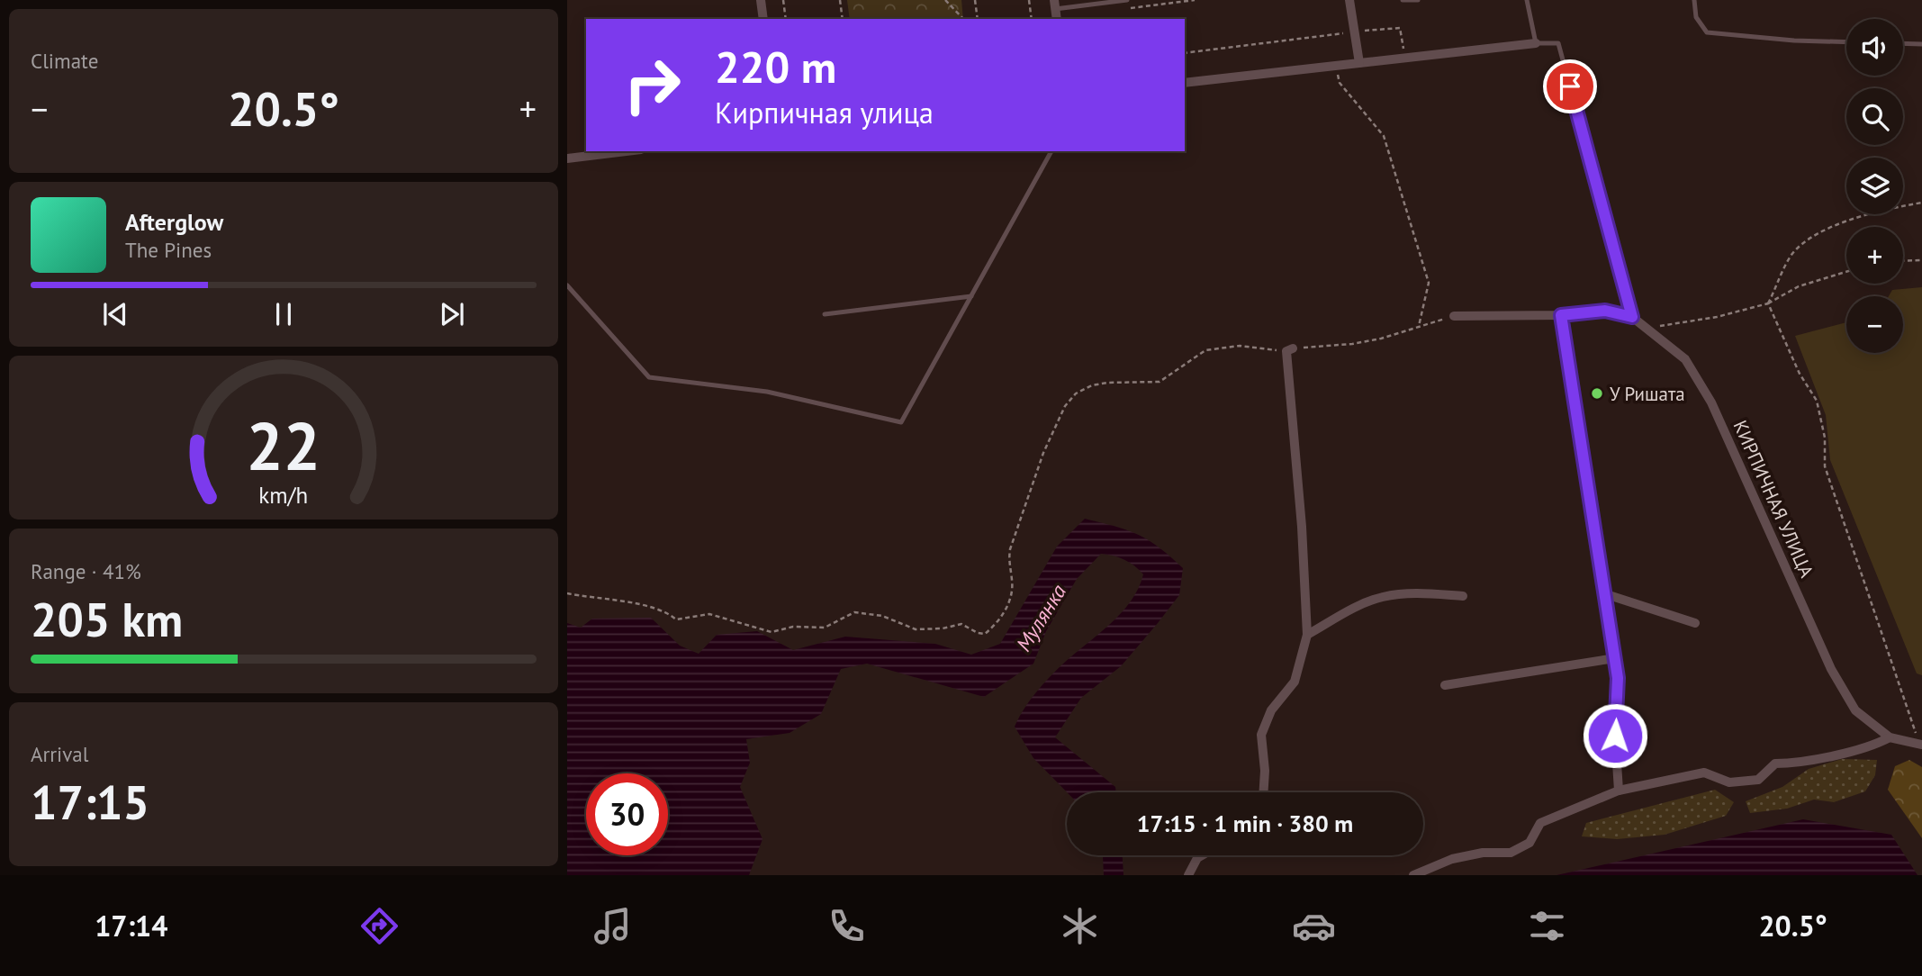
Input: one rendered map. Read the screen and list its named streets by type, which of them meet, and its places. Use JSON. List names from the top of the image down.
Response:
{
  "streets": {
    "street": ["КИРПИЧНАЯ УЛИЦА"]
  },
  "water": ["Мулянка"],
  "places": ["У Ришата"],
  "page": {
    "tile": [
      "Climate",
      ["Range · 41%", "205 km"],
      ["Arrival", "17:15"]
    ],
    "map_buttons": ["+", "−"],
    "turn": ["220 m", "Кирпичная улица"],
    "heat": ["−", "20.5°", "+"],
    "song": ["Afterglow", "The Pines"],
    "limit": "30",
    "trip": "17:15 · 1 min · 380 m",
    "tabs": ["17:14", "20.5°"],
    "gauge": ["22", "km/h"]
  }
}
